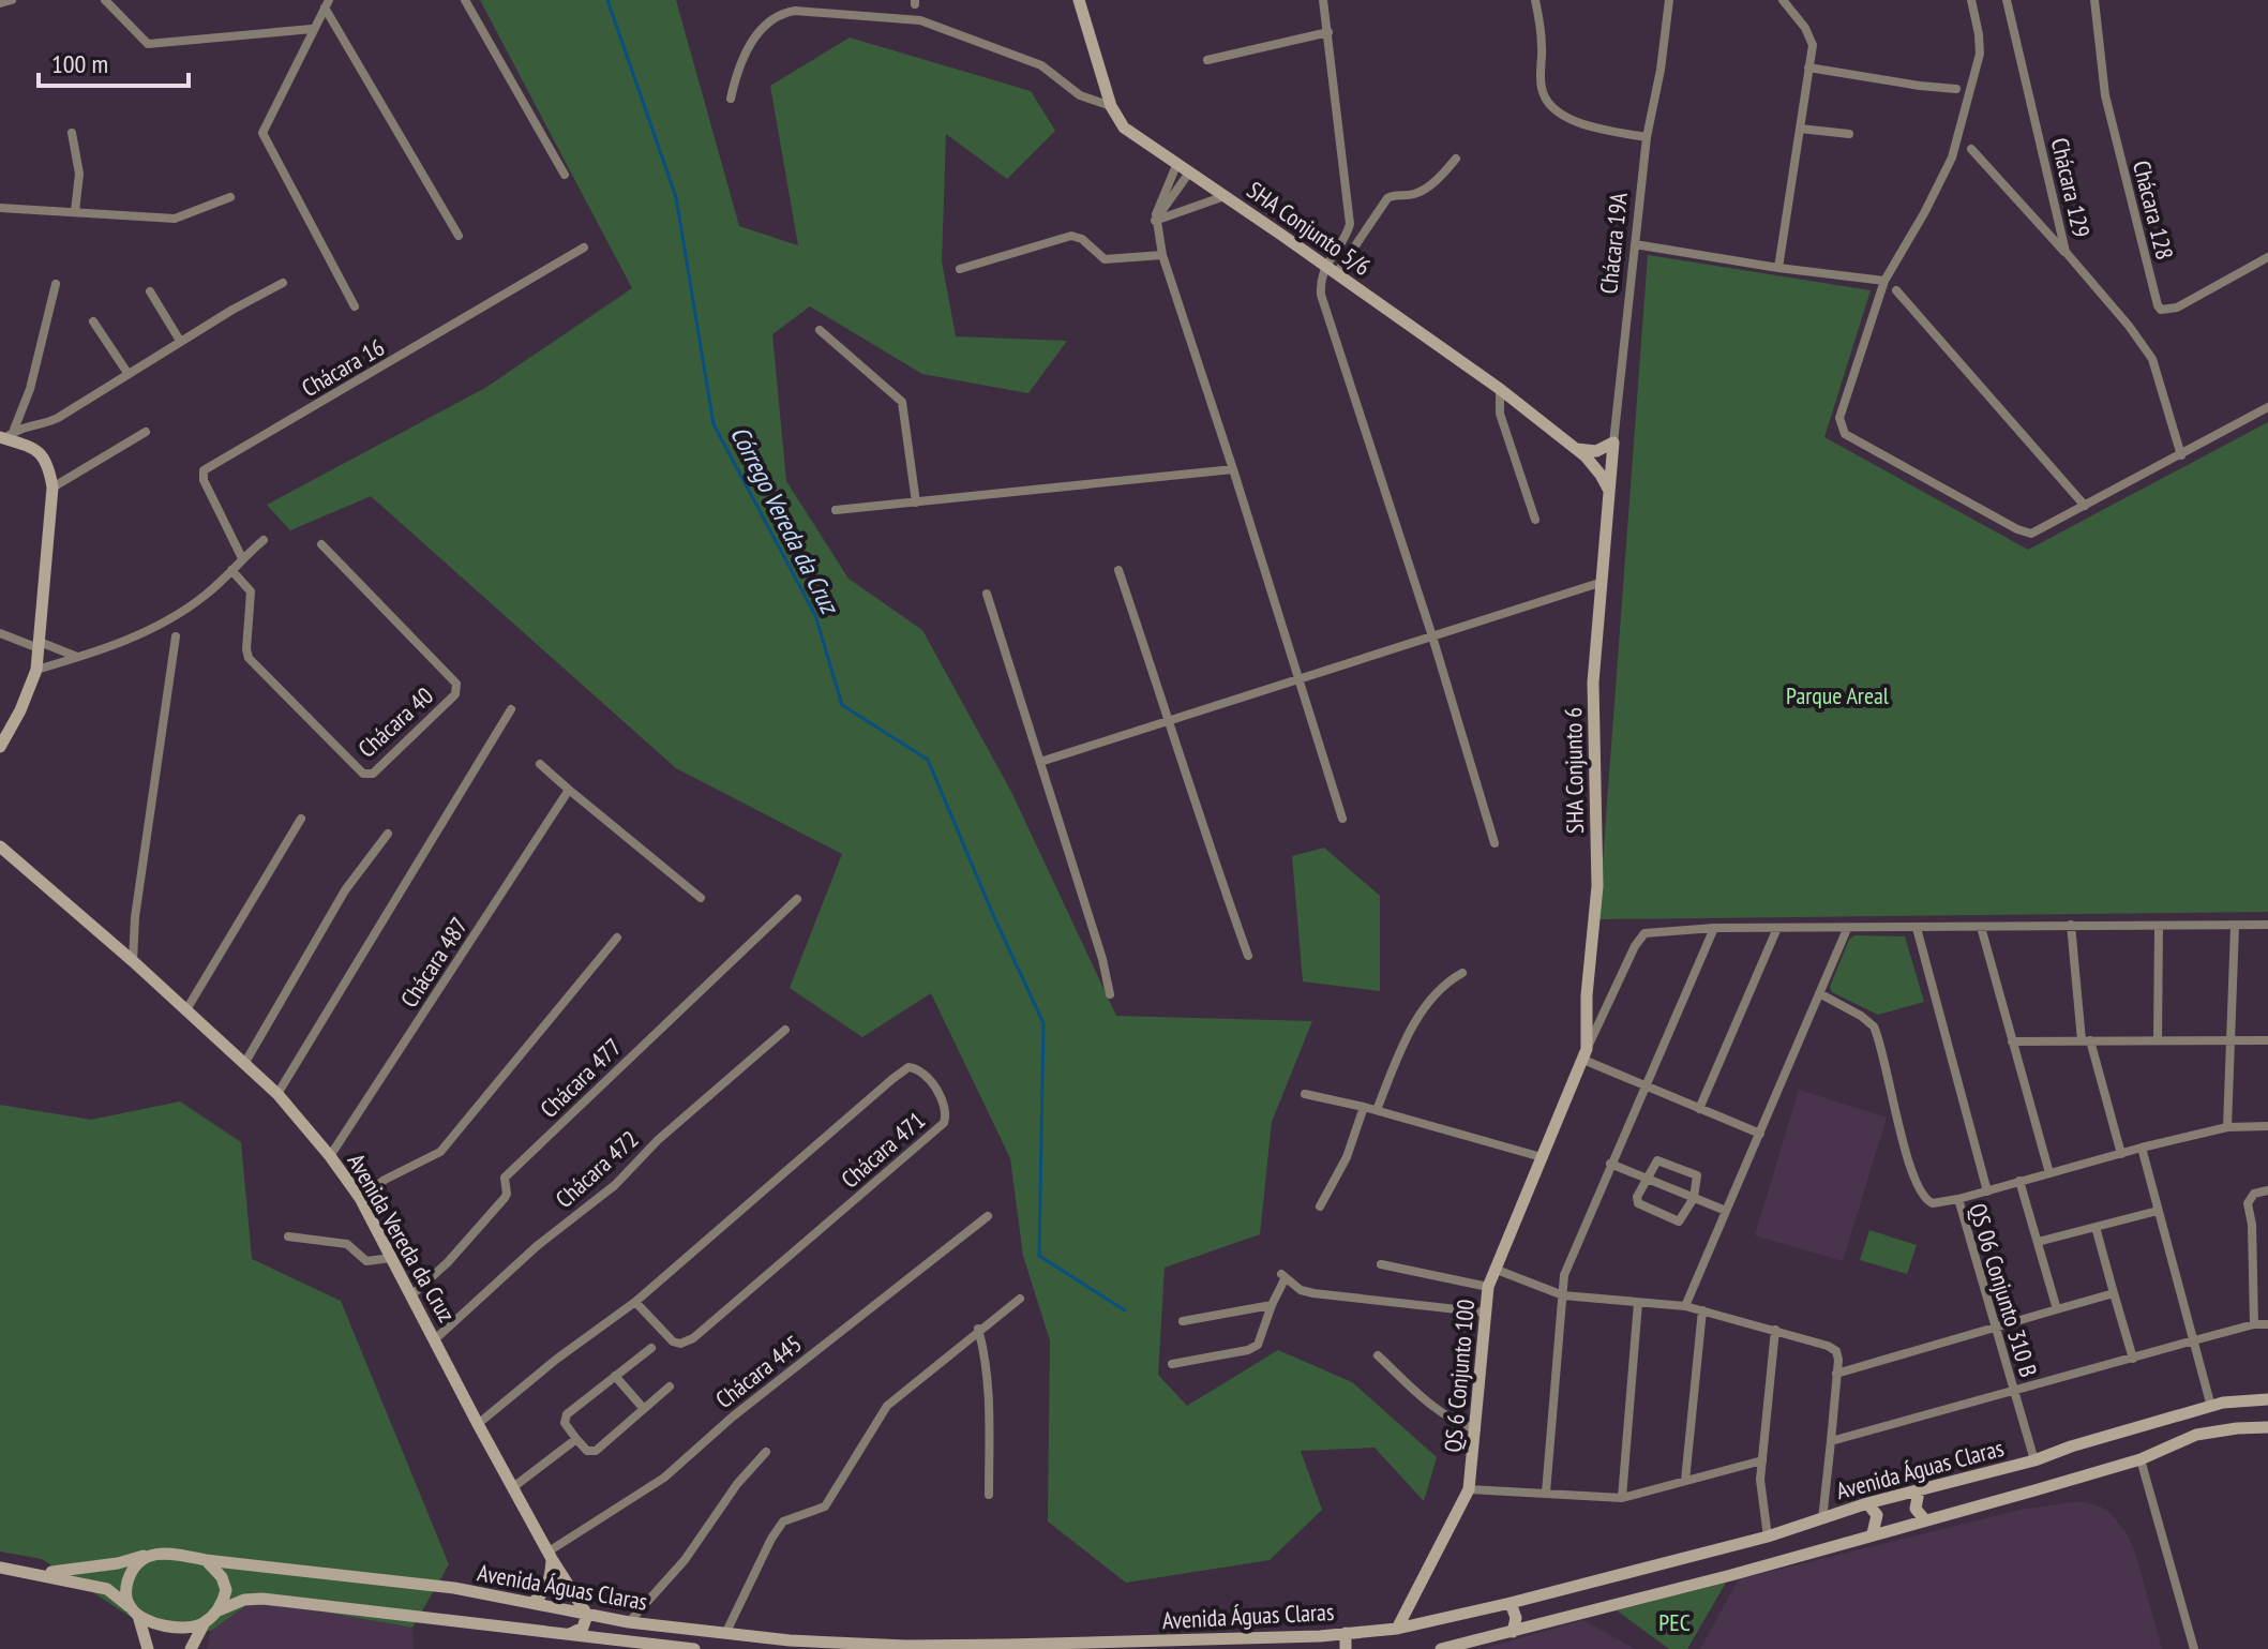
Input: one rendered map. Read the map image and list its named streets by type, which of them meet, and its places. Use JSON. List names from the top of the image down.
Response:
{
  "streets": {
    "main road": [
      "SHA Conjunto 5/6",
      "Chácara 19A",
      "SHA Conjunto 6",
      "Avenida Vereda da Cruz",
      "QS 6 Conjunto 100",
      "Avenida Águas Claras"
    ],
    "street": [
      "Chácara 129",
      "Chácara 128",
      "Chácara 16",
      "Chácara 40",
      "Chácara 487",
      "Chácara 477",
      "Chácara 471",
      "Chácara 472",
      "QS 06 Conjunto 310 B",
      "Chácara 445"
    ]
  },
  "crossings": [
    ["SHA Conjunto 5/6", "Chácara 19A"],
    ["SHA Conjunto 5/6", "SHA Conjunto 6"],
    ["Chácara 19A", "SHA Conjunto 6"],
    ["SHA Conjunto 6", "QS 6 Conjunto 100"],
    ["Chácara 487", "Avenida Vereda da Cruz"],
    ["Chácara 477", "Avenida Vereda da Cruz"],
    ["Chácara 471", "Avenida Vereda da Cruz"],
    ["Chácara 472", "Avenida Vereda da Cruz"],
    ["Avenida Vereda da Cruz", "Chácara 445"],
    ["Avenida Vereda da Cruz", "Avenida Águas Claras"],
    ["QS 06 Conjunto 310 B", "Avenida Águas Claras"],
    ["QS 6 Conjunto 100", "Avenida Águas Claras"]
  ],
  "water": ["Córrego Vereda da Cruz"],
  "parks": ["Parque Areal", "PEC"],
  "scale_bar": "100 m"
}
